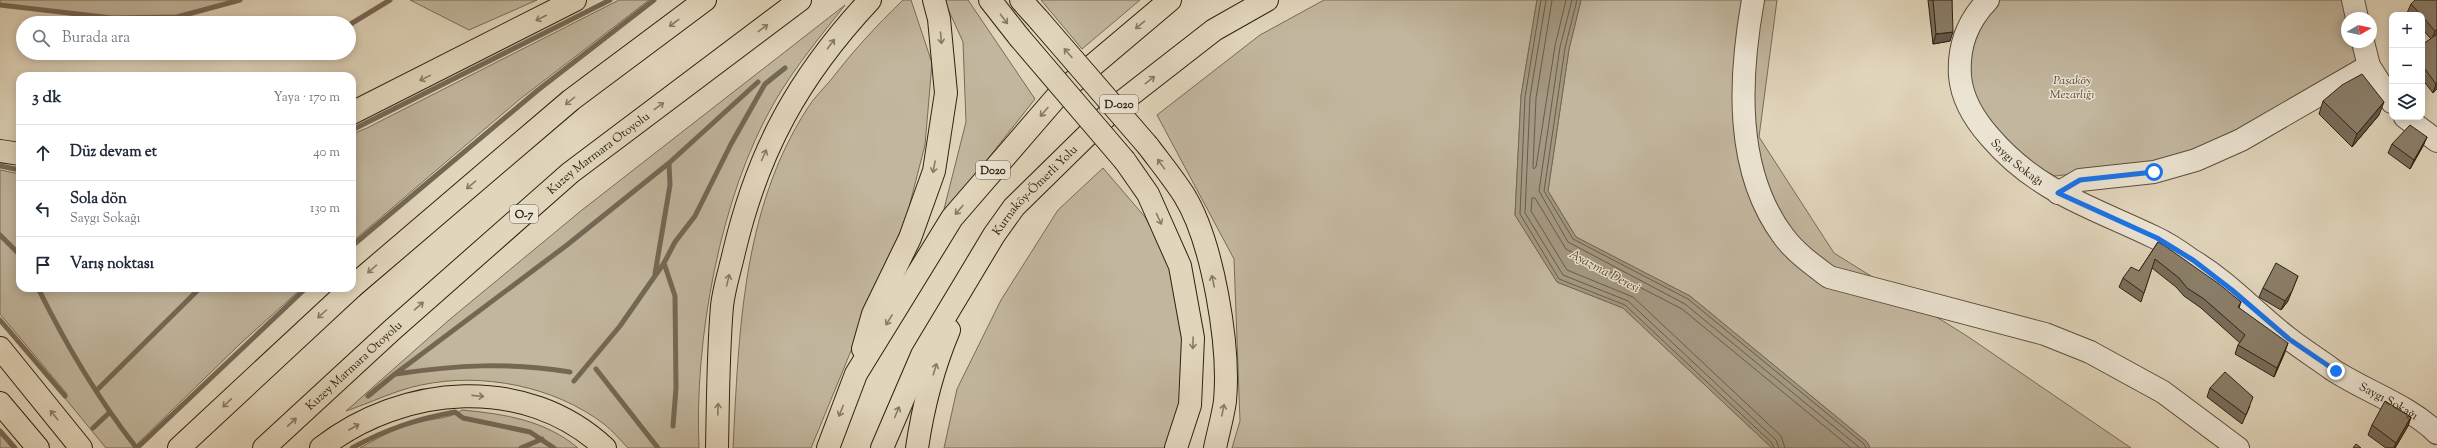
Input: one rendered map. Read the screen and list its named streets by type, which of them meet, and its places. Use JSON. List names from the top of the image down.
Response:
{
  "streets": {
    "highway": [
      "D-020",
      "Kuzey Marmara Otoyolu",
      "D020",
      "Kurnaköy-Ömerli Yolu",
      "O-7"
    ],
    "street": ["Saygı Sokağı"]
  },
  "water": ["Ayazma Deresi"],
  "parks": ["Paşaköy Mezarlığı"],
  "north": "right",
  "page": {
    "map_buttons": ["+", "−"],
    "search": "Burada ara",
    "heading": ["3 dk", "Yaya · 170 m"],
    "list": [
      ["Düz devam et", "40 m"],
      ["Sola dön", "Saygı Sokağı", "130 m"],
      "Varış noktası"
    ]
  }
}
